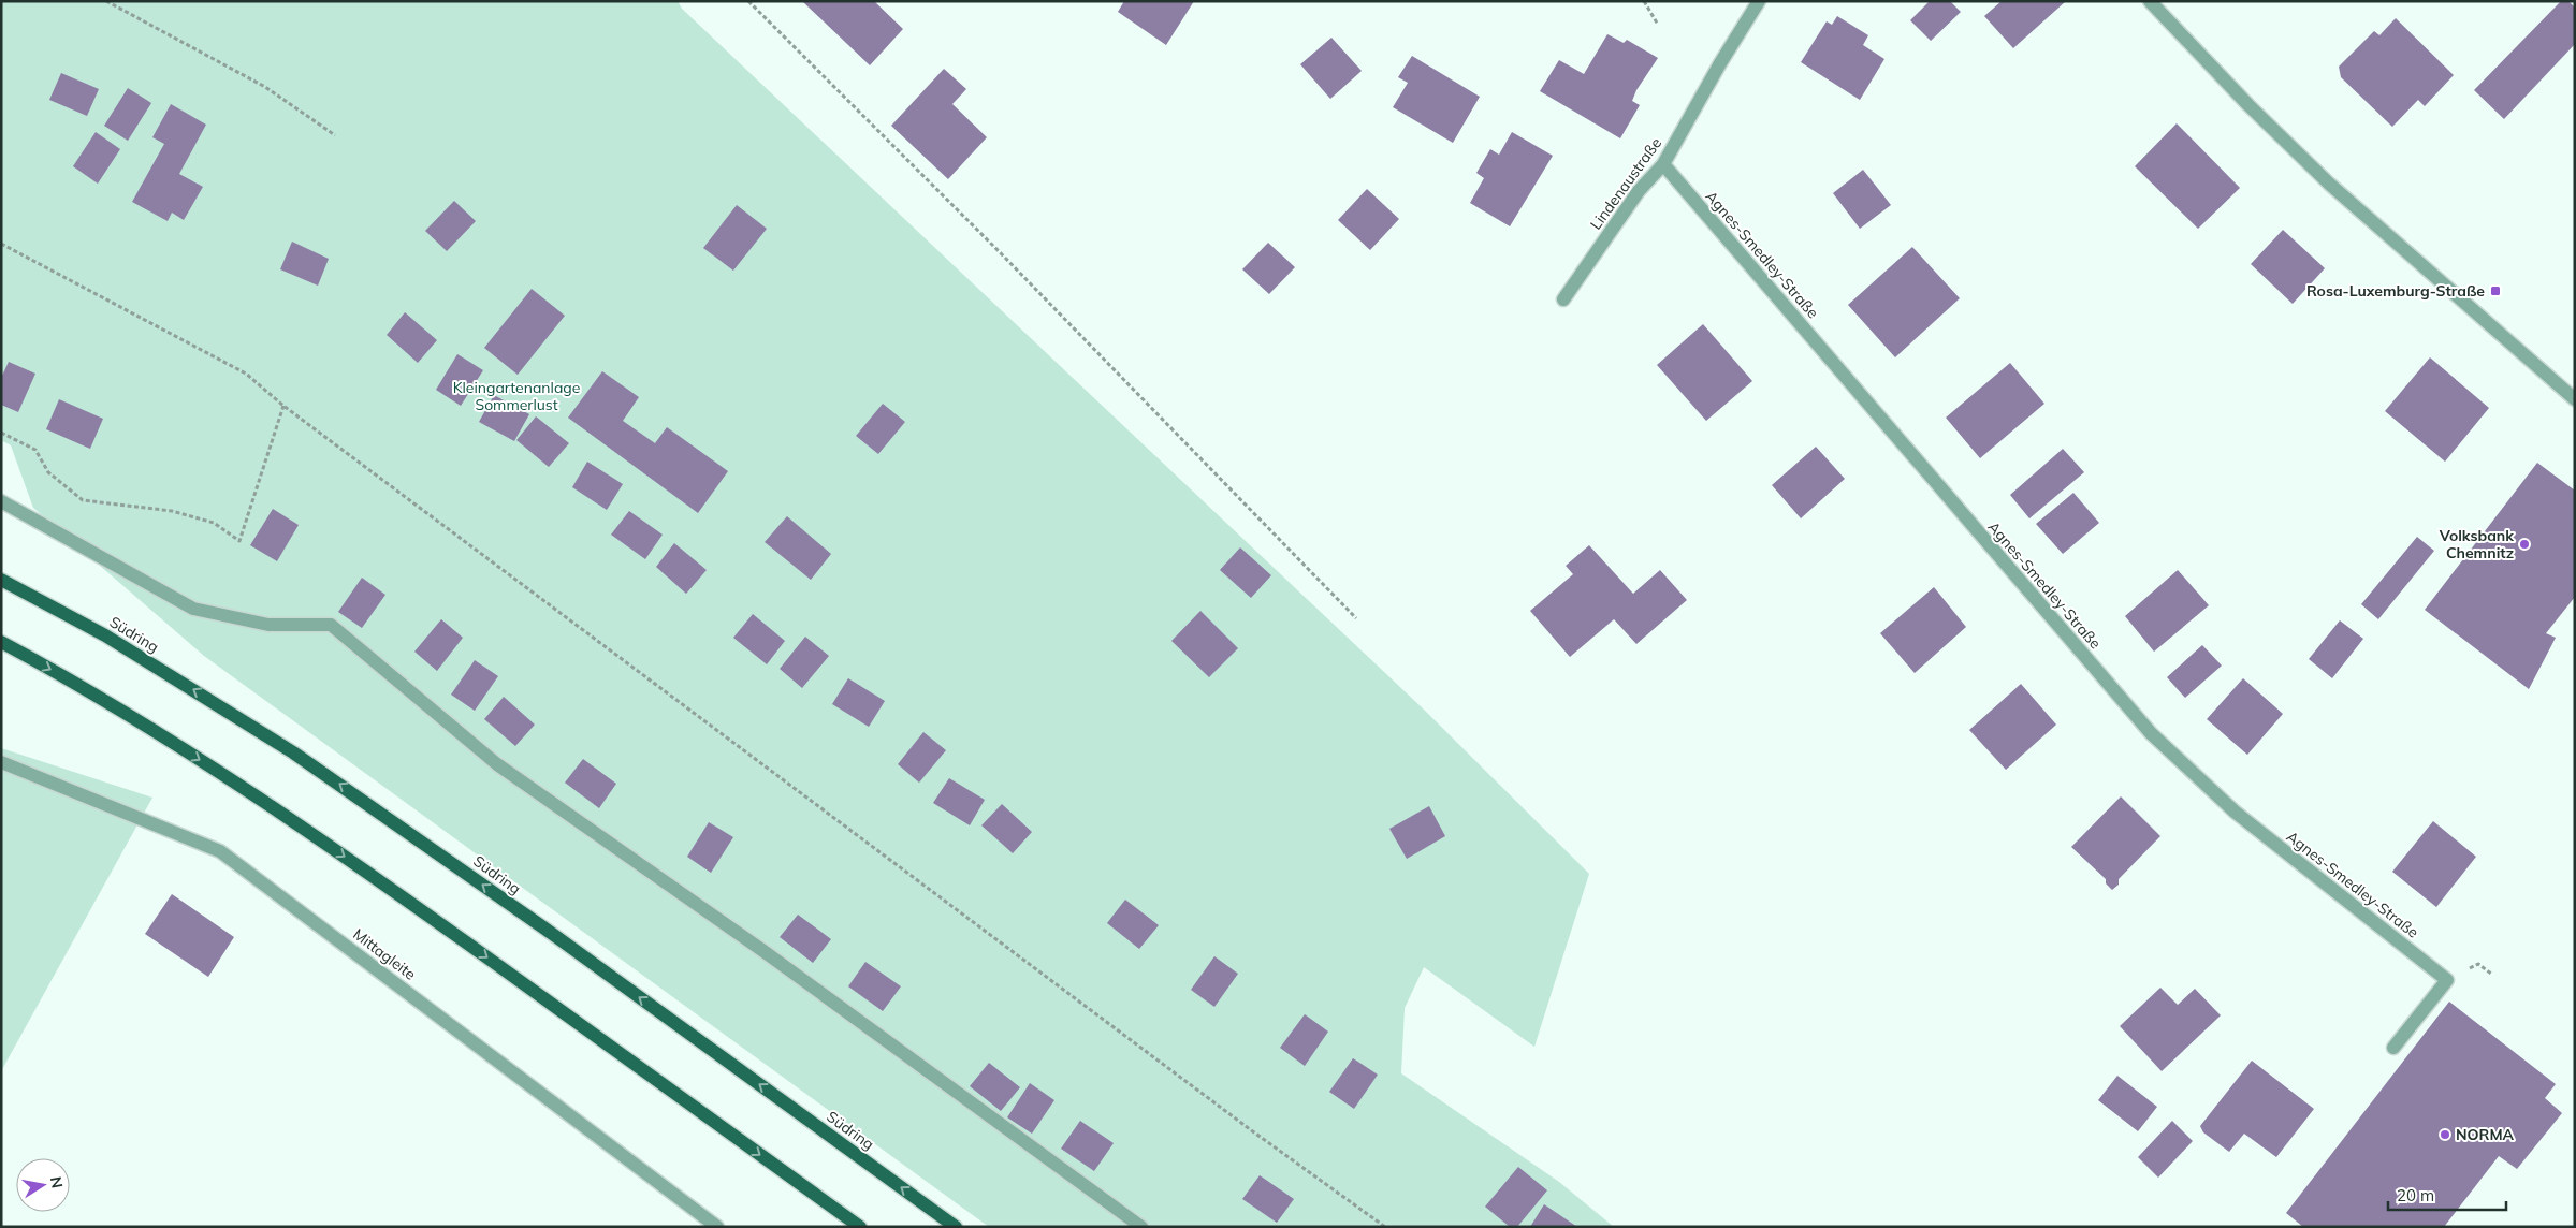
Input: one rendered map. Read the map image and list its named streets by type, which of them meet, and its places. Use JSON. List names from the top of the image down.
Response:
{
  "streets": {
    "main road": ["Südring"],
    "street": ["Lindenaustraße", "Agnes-Smedley-Straße", "Mittagleite"]
  },
  "crossings": [
    ["Lindenaustraße", "Agnes-Smedley-Straße"]
  ],
  "parks": ["Kleingartenanlage Sommerlust"],
  "places": {
    "transit": ["Rosa-Luxemburg-Straße"],
    "other": ["Volksbank Chemnitz", "NORMA"]
  },
  "scale_bar": "20 m",
  "north": "right"
}
